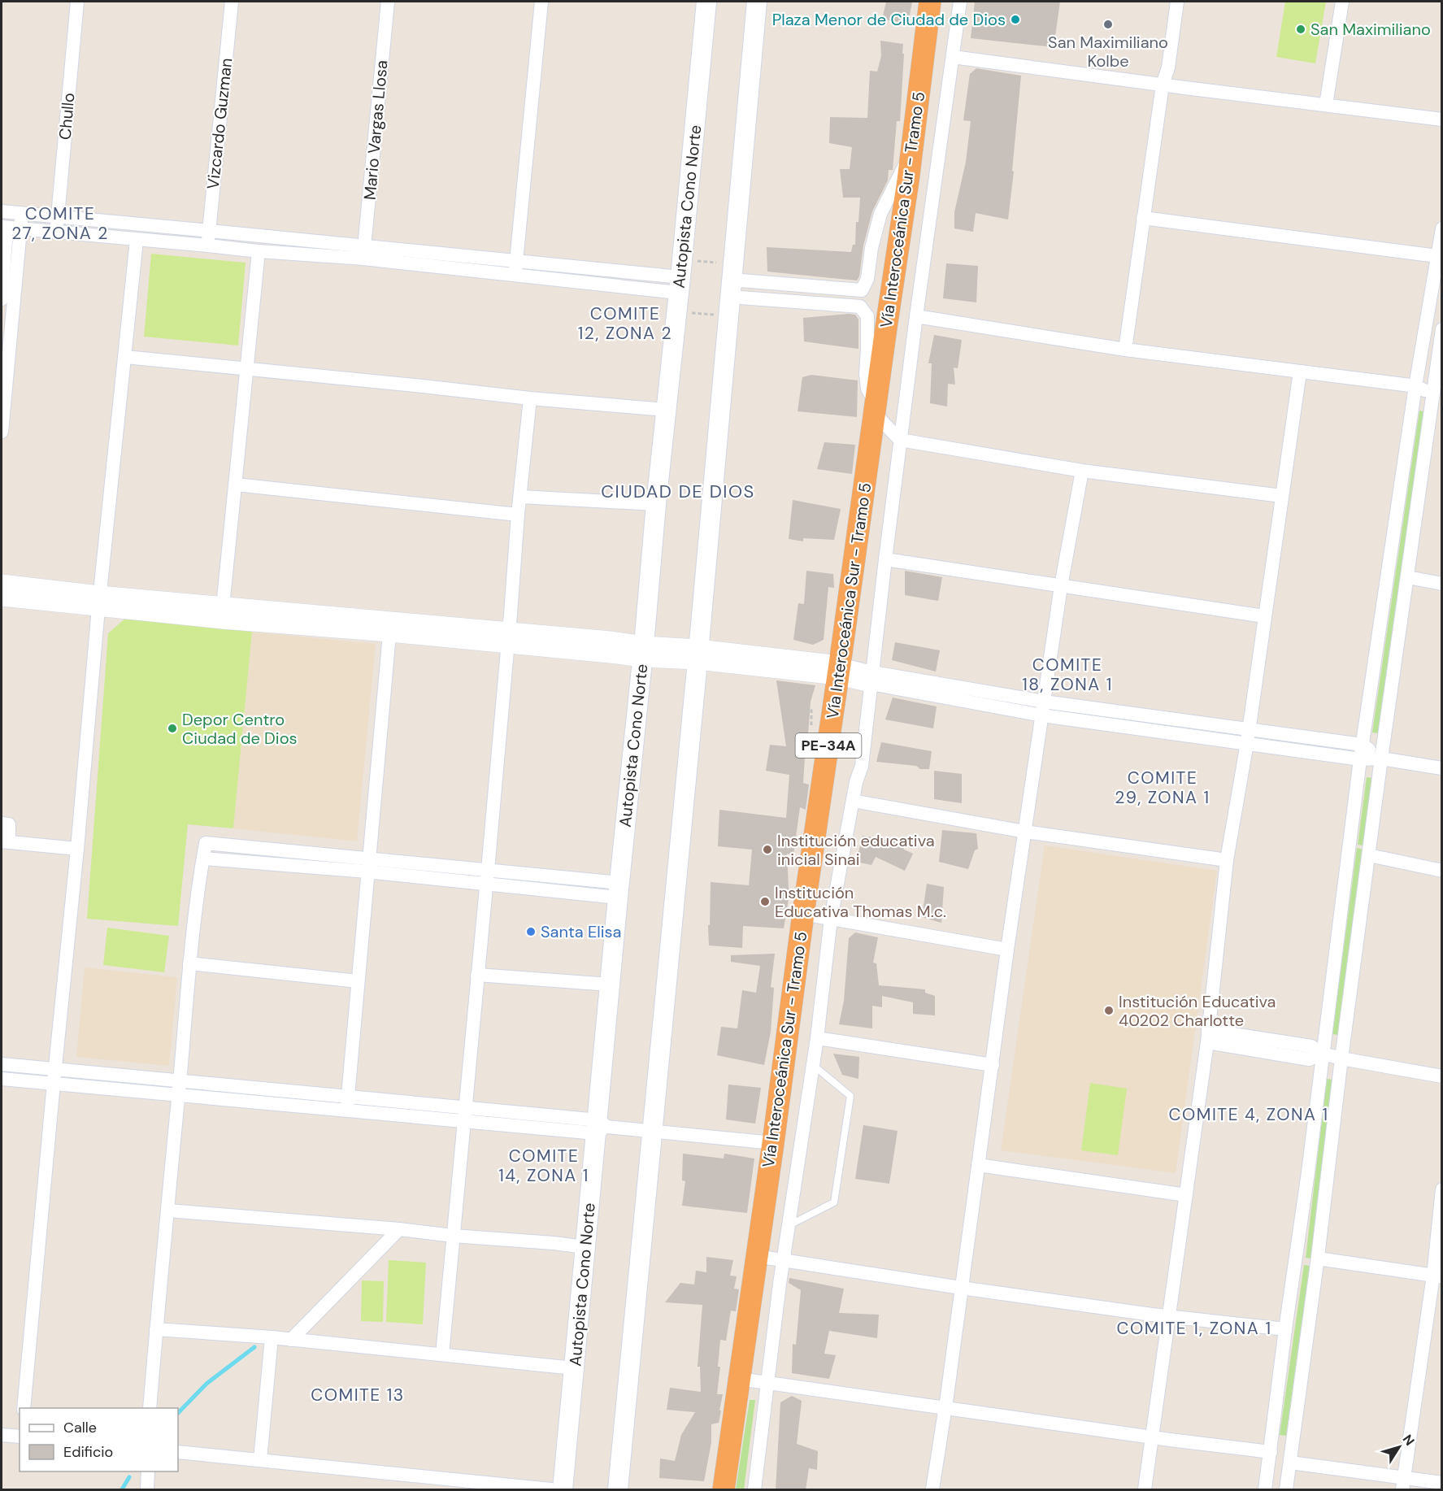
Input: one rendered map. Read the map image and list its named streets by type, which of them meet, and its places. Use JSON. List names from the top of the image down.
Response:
{
  "streets": {
    "highway": ["Vía Interoceánica Sur - Tramo 5", "PE-34A"],
    "main road": ["Autopista Cono Norte"],
    "street": ["Chullo", "Vizcardo Guzman", "Mario Vargas Llosa"]
  },
  "districts": [
    "COMITE 27, ZONA 2",
    "COMITE 12, ZONA 2",
    "CIUDAD DE DIOS",
    "COMITE 18, ZONA 1",
    "COMITE 29, ZONA 1",
    "COMITE 4, ZONA 1",
    "COMITE 14, ZONA 1",
    "COMITE 1, ZONA 1",
    "COMITE 13"
  ],
  "places": [
    "Plaza Menor de Ciudad de Dios",
    "San Maximiliano Kolbe",
    "San Maximiliano",
    "Depor Centro Ciudad de Dios",
    "Institución educativa inicial Sinai",
    "Institución Educativa Thomas M.c.",
    "Santa Elisa",
    "Institución Educativa 40202 Charlotte"
  ],
  "legend": ["Calle", "Edificio"],
  "north": "top right"
}
